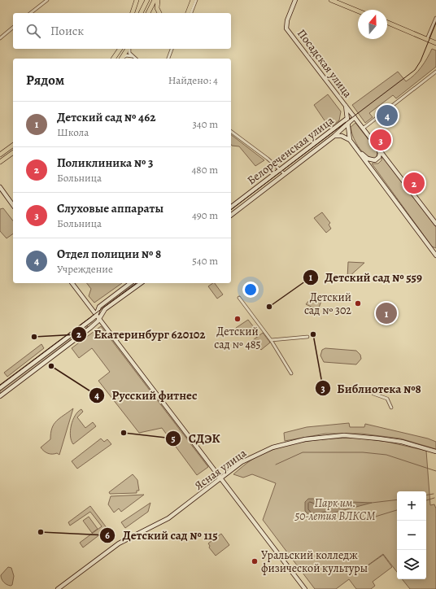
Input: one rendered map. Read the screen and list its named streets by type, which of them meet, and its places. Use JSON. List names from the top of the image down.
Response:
{
  "streets": {
    "street": ["Посадская улица", "Белореченская улица", "Ясная улица"]
  },
  "crossings": [
    ["Посадская улица", "Белореченская улица"]
  ],
  "parks": ["Парк им. 50-летия ВЛКСМ"],
  "places": [
    "Детский сад № 302",
    "Детский сад № 559",
    "Детский сад № 485",
    "Библиотека №8",
    "Екатеринбург 620102",
    "Русский фитнес",
    "СДЭК",
    "Детский сад № 115",
    "Уральский колледж физической культуры"
  ],
  "north": "top",
  "page": {
    "search": "Поиск",
    "heading": ["Рядом", "Найдено: 4"],
    "list": [
      {
        "mark": "1",
        "name": "Детский сад № 462",
        "note": "Школа",
        "value": "340 m"
      },
      {
        "mark": "2",
        "name": "Поликлиника № 3",
        "note": "Больница",
        "value": "480 m"
      },
      {
        "mark": "3",
        "name": "Слуховые аппараты",
        "note": "Больница",
        "value": "490 m"
      },
      {
        "mark": "4",
        "name": "Отдел полиции № 8",
        "note": "Учреждение",
        "value": "540 m"
      }
    ],
    "pins": [
      "4",
      "3",
      "2",
      "1"
    ],
    "map_buttons": ["+", "−"]
  }
}
